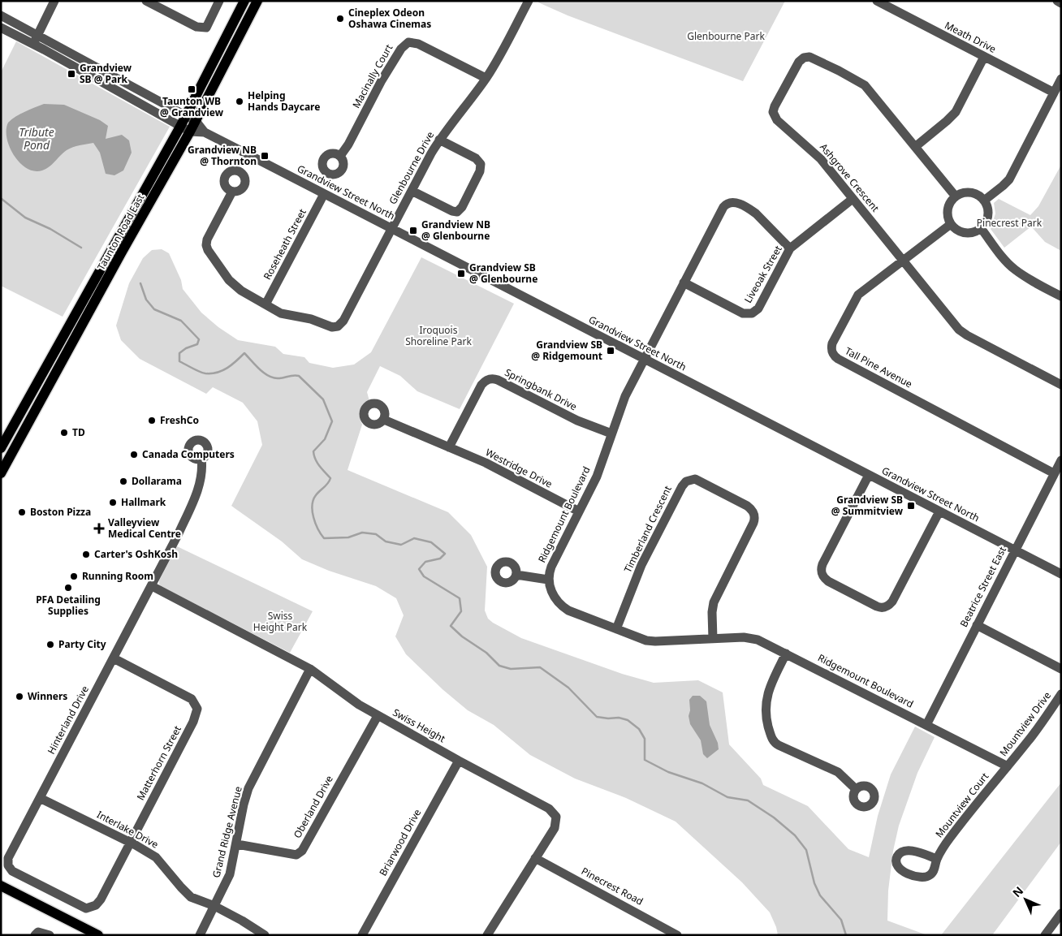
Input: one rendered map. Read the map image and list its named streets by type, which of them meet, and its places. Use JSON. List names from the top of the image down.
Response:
{
  "streets": {
    "main road": ["Taunton Road East"],
    "street": [
      "Meath Drive",
      "Macinally Court",
      "Glenbourne Drive",
      "Ashgrove Crescent",
      "Grandview Street North",
      "Roseheath Street",
      "Liveoak Street",
      "Tall Pine Avenue",
      "Springbank Drive",
      "Westridge Drive",
      "Ridgemount Boulevard",
      "Timberland Crescent",
      "Beatrice Street East",
      "Hinterland Drive",
      "Mountview Drive",
      "Swiss Height",
      "Matterhorn Street",
      "Mountview Court",
      "Oberland Drive",
      "Interlake Drive",
      "Grand Ridge Avenue",
      "Briarwood Drive",
      "Pinecrest Road"
    ]
  },
  "crossings": [
    ["Macinally Court", "Glenbourne Drive"],
    ["Glenbourne Drive", "Grandview Street North"],
    ["Glenbourne Drive", "Roseheath Street"],
    ["Ashgrove Crescent", "Liveoak Street"],
    ["Ashgrove Crescent", "Tall Pine Avenue"],
    ["Grandview Street North", "Taunton Road East"],
    ["Grandview Street North", "Roseheath Street"],
    ["Grandview Street North", "Ridgemount Boulevard"],
    ["Grandview Street North", "Beatrice Street East"],
    ["Liveoak Street", "Ridgemount Boulevard"],
    ["Tall Pine Avenue", "Beatrice Street East"],
    ["Springbank Drive", "Westridge Drive"],
    ["Springbank Drive", "Ridgemount Boulevard"],
    ["Westridge Drive", "Ridgemount Boulevard"],
    ["Ridgemount Boulevard", "Timberland Crescent"],
    ["Ridgemount Boulevard", "Beatrice Street East"],
    ["Ridgemount Boulevard", "Mountview Drive"],
    ["Ridgemount Boulevard", "Mountview Court"],
    ["Hinterland Drive", "Swiss Height"],
    ["Hinterland Drive", "Matterhorn Street"],
    ["Hinterland Drive", "Interlake Drive"],
    ["Mountview Drive", "Mountview Court"],
    ["Swiss Height", "Oberland Drive"],
    ["Swiss Height", "Grand Ridge Avenue"],
    ["Swiss Height", "Briarwood Drive"],
    ["Swiss Height", "Pinecrest Road"],
    ["Matterhorn Street", "Interlake Drive"],
    ["Oberland Drive", "Grand Ridge Avenue"],
    ["Interlake Drive", "Grand Ridge Avenue"]
  ],
  "water": ["Tribute Pond"],
  "parks": [
    "Glenbourne Park",
    "Pinecrest Park",
    "Iroquois Shoreline Park",
    "Swiss Height Park"
  ],
  "places": {
    "other": [
      "Cineplex Odeon Oshawa Cinemas",
      "Helping Hands Daycare",
      "FreshCo",
      "TD",
      "Canada Computers",
      "Dollarama",
      "Hallmark",
      "Boston Pizza",
      "Carter's OshKosh",
      "Running Room",
      "PFA Detailing Supplies",
      "Party City",
      "Winners"
    ],
    "transit": [
      "Grandview SB @ Park",
      "Taunton WB @ Grandview",
      "Grandview NB @ Thornton",
      "Grandview NB @ Glenbourne",
      "Grandview SB @ Glenbourne",
      "Grandview SB @ Ridgemount",
      "Grandview SB @ Summitview"
    ],
    "health": ["Valleyview Medical Centre"]
  },
  "north": "top left"
}
